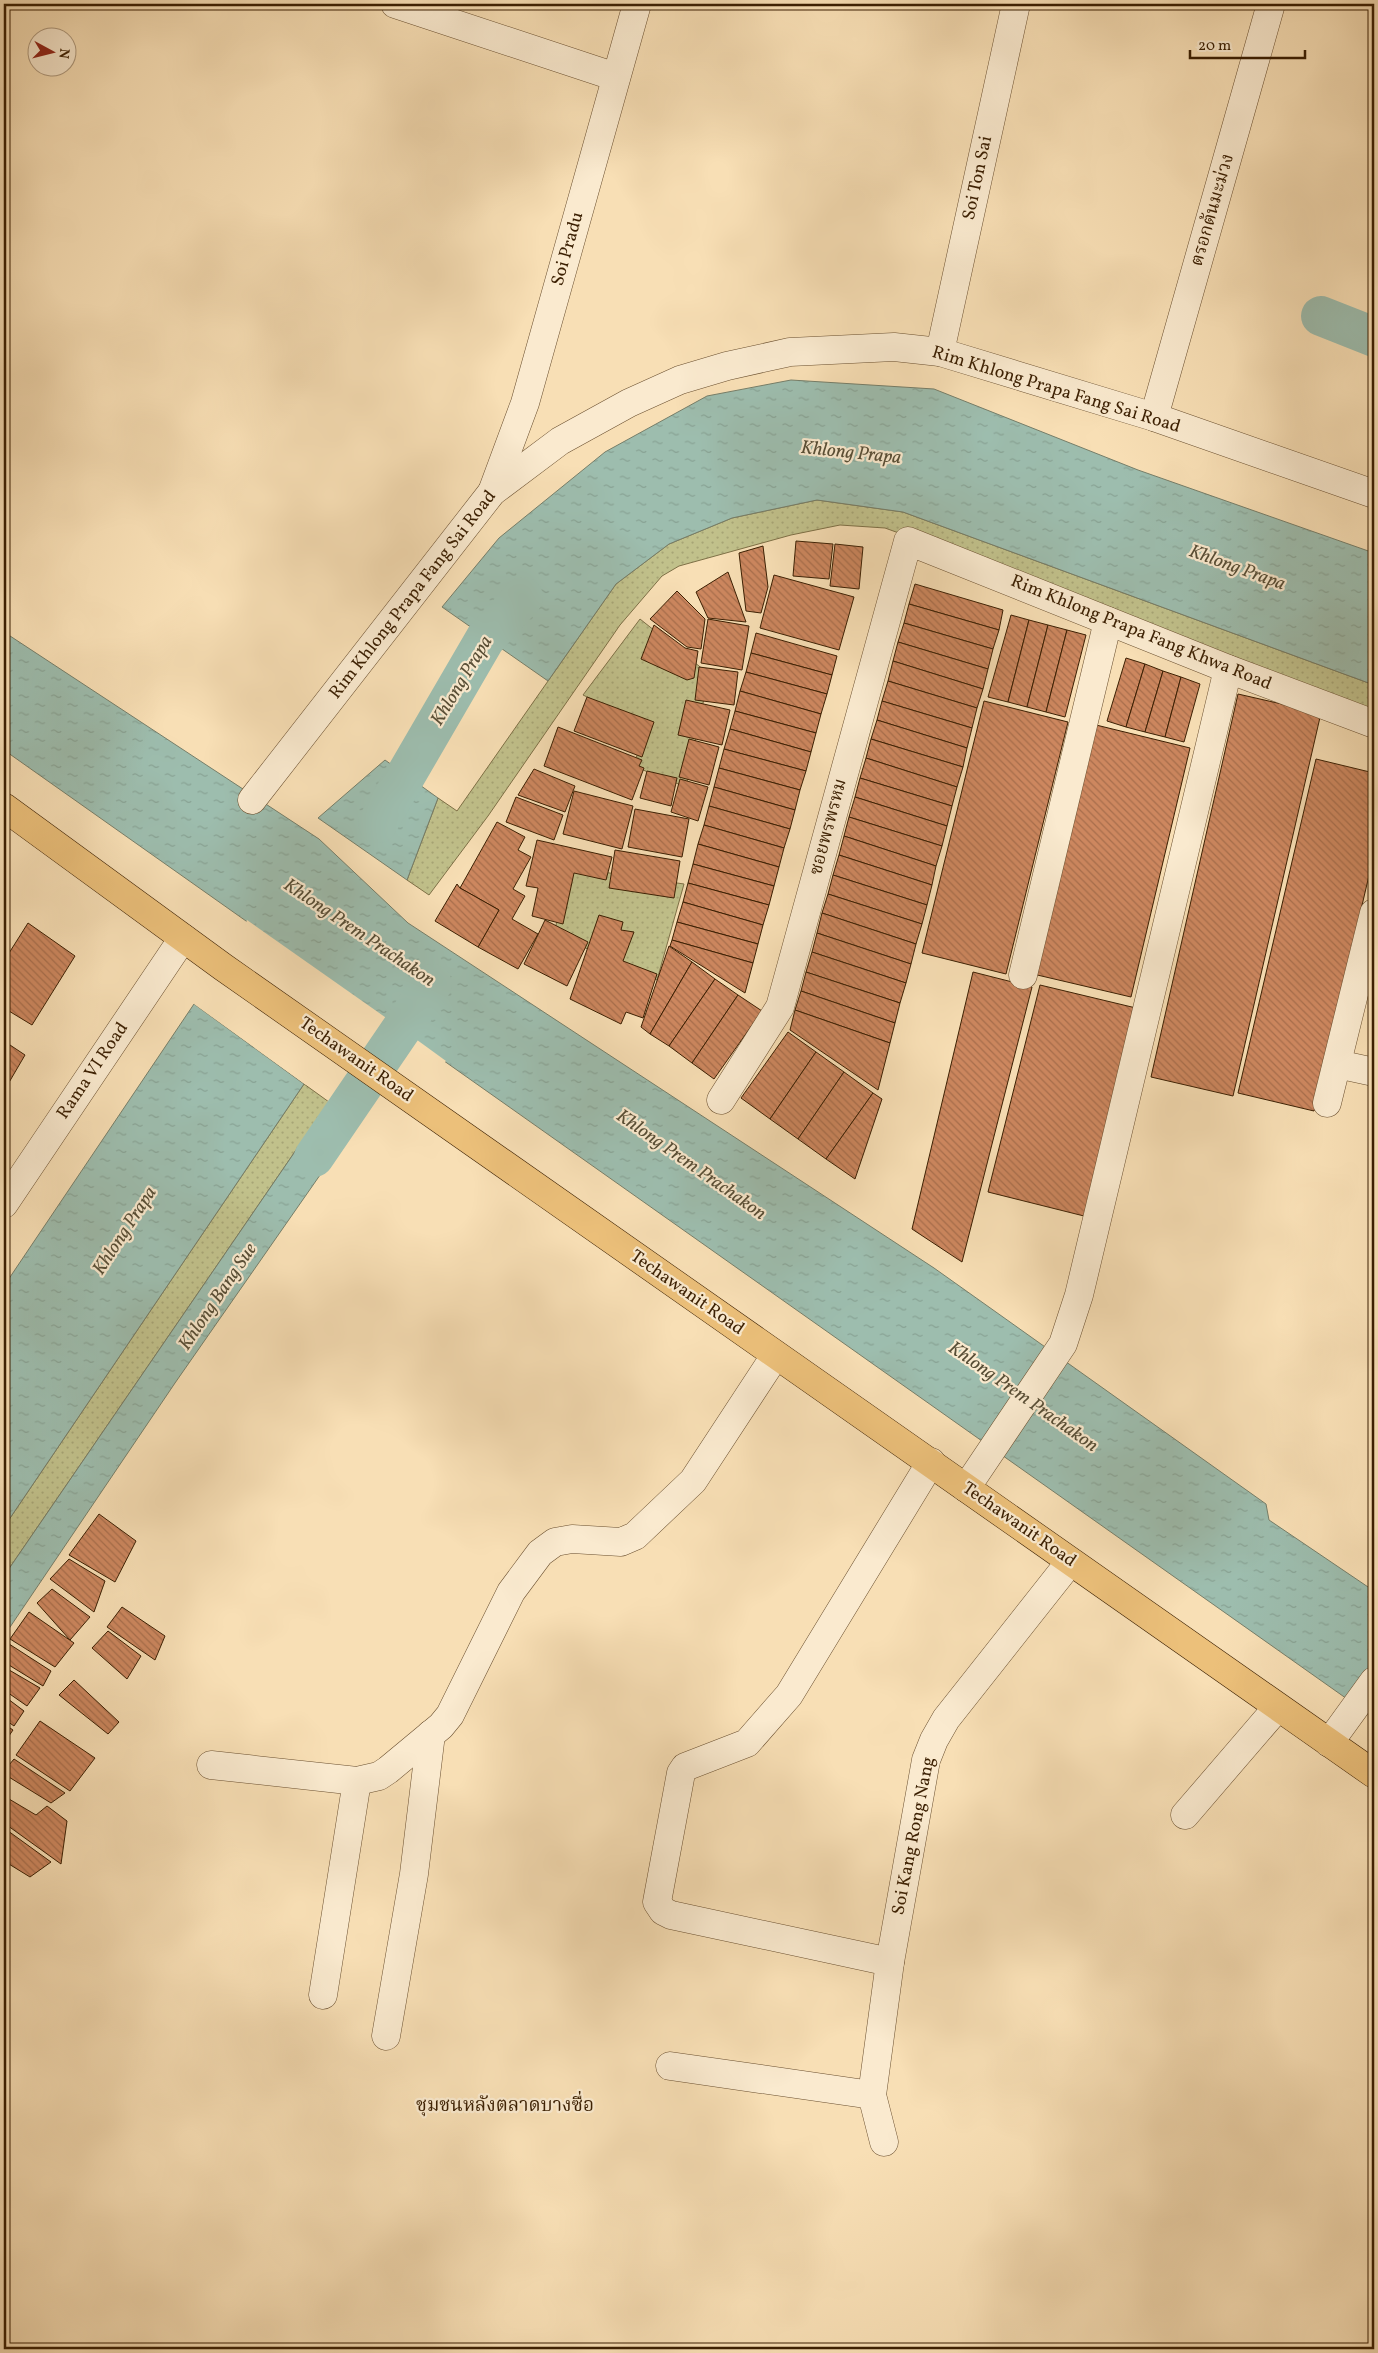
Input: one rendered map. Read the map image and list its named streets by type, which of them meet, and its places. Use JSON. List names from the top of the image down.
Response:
{
  "streets": {
    "main road": ["Techawanit Road"],
    "street": [
      "Soi Ton Sai",
      "ตรอกต้นมะม่วง",
      "Soi Pradu",
      "Rim Khlong Prapa Fang Sai Road",
      "Rim Khlong Prapa Fang Khwa Road",
      "ซอยพรพรหม",
      "Rama VI Road",
      "Soi Kang Rong Nang"
    ]
  },
  "crossings": [
    ["Soi Ton Sai", "Rim Khlong Prapa Fang Sai Road"],
    ["ตรอกต้นมะม่วง", "Rim Khlong Prapa Fang Sai Road"],
    ["Soi Pradu", "Rim Khlong Prapa Fang Sai Road"],
    ["Rim Khlong Prapa Fang Khwa Road", "ซอยพรพรหม"],
    ["Techawanit Road", "Rama VI Road"],
    ["Techawanit Road", "Soi Kang Rong Nang"]
  ],
  "districts": ["ชุมชนหลังตลาดบางซื่อ"],
  "water": ["Khlong Prapa", "Khlong Prem Prachakon", "Khlong Bang Sue"],
  "scale_bar": "20 m",
  "north": "right"
}
